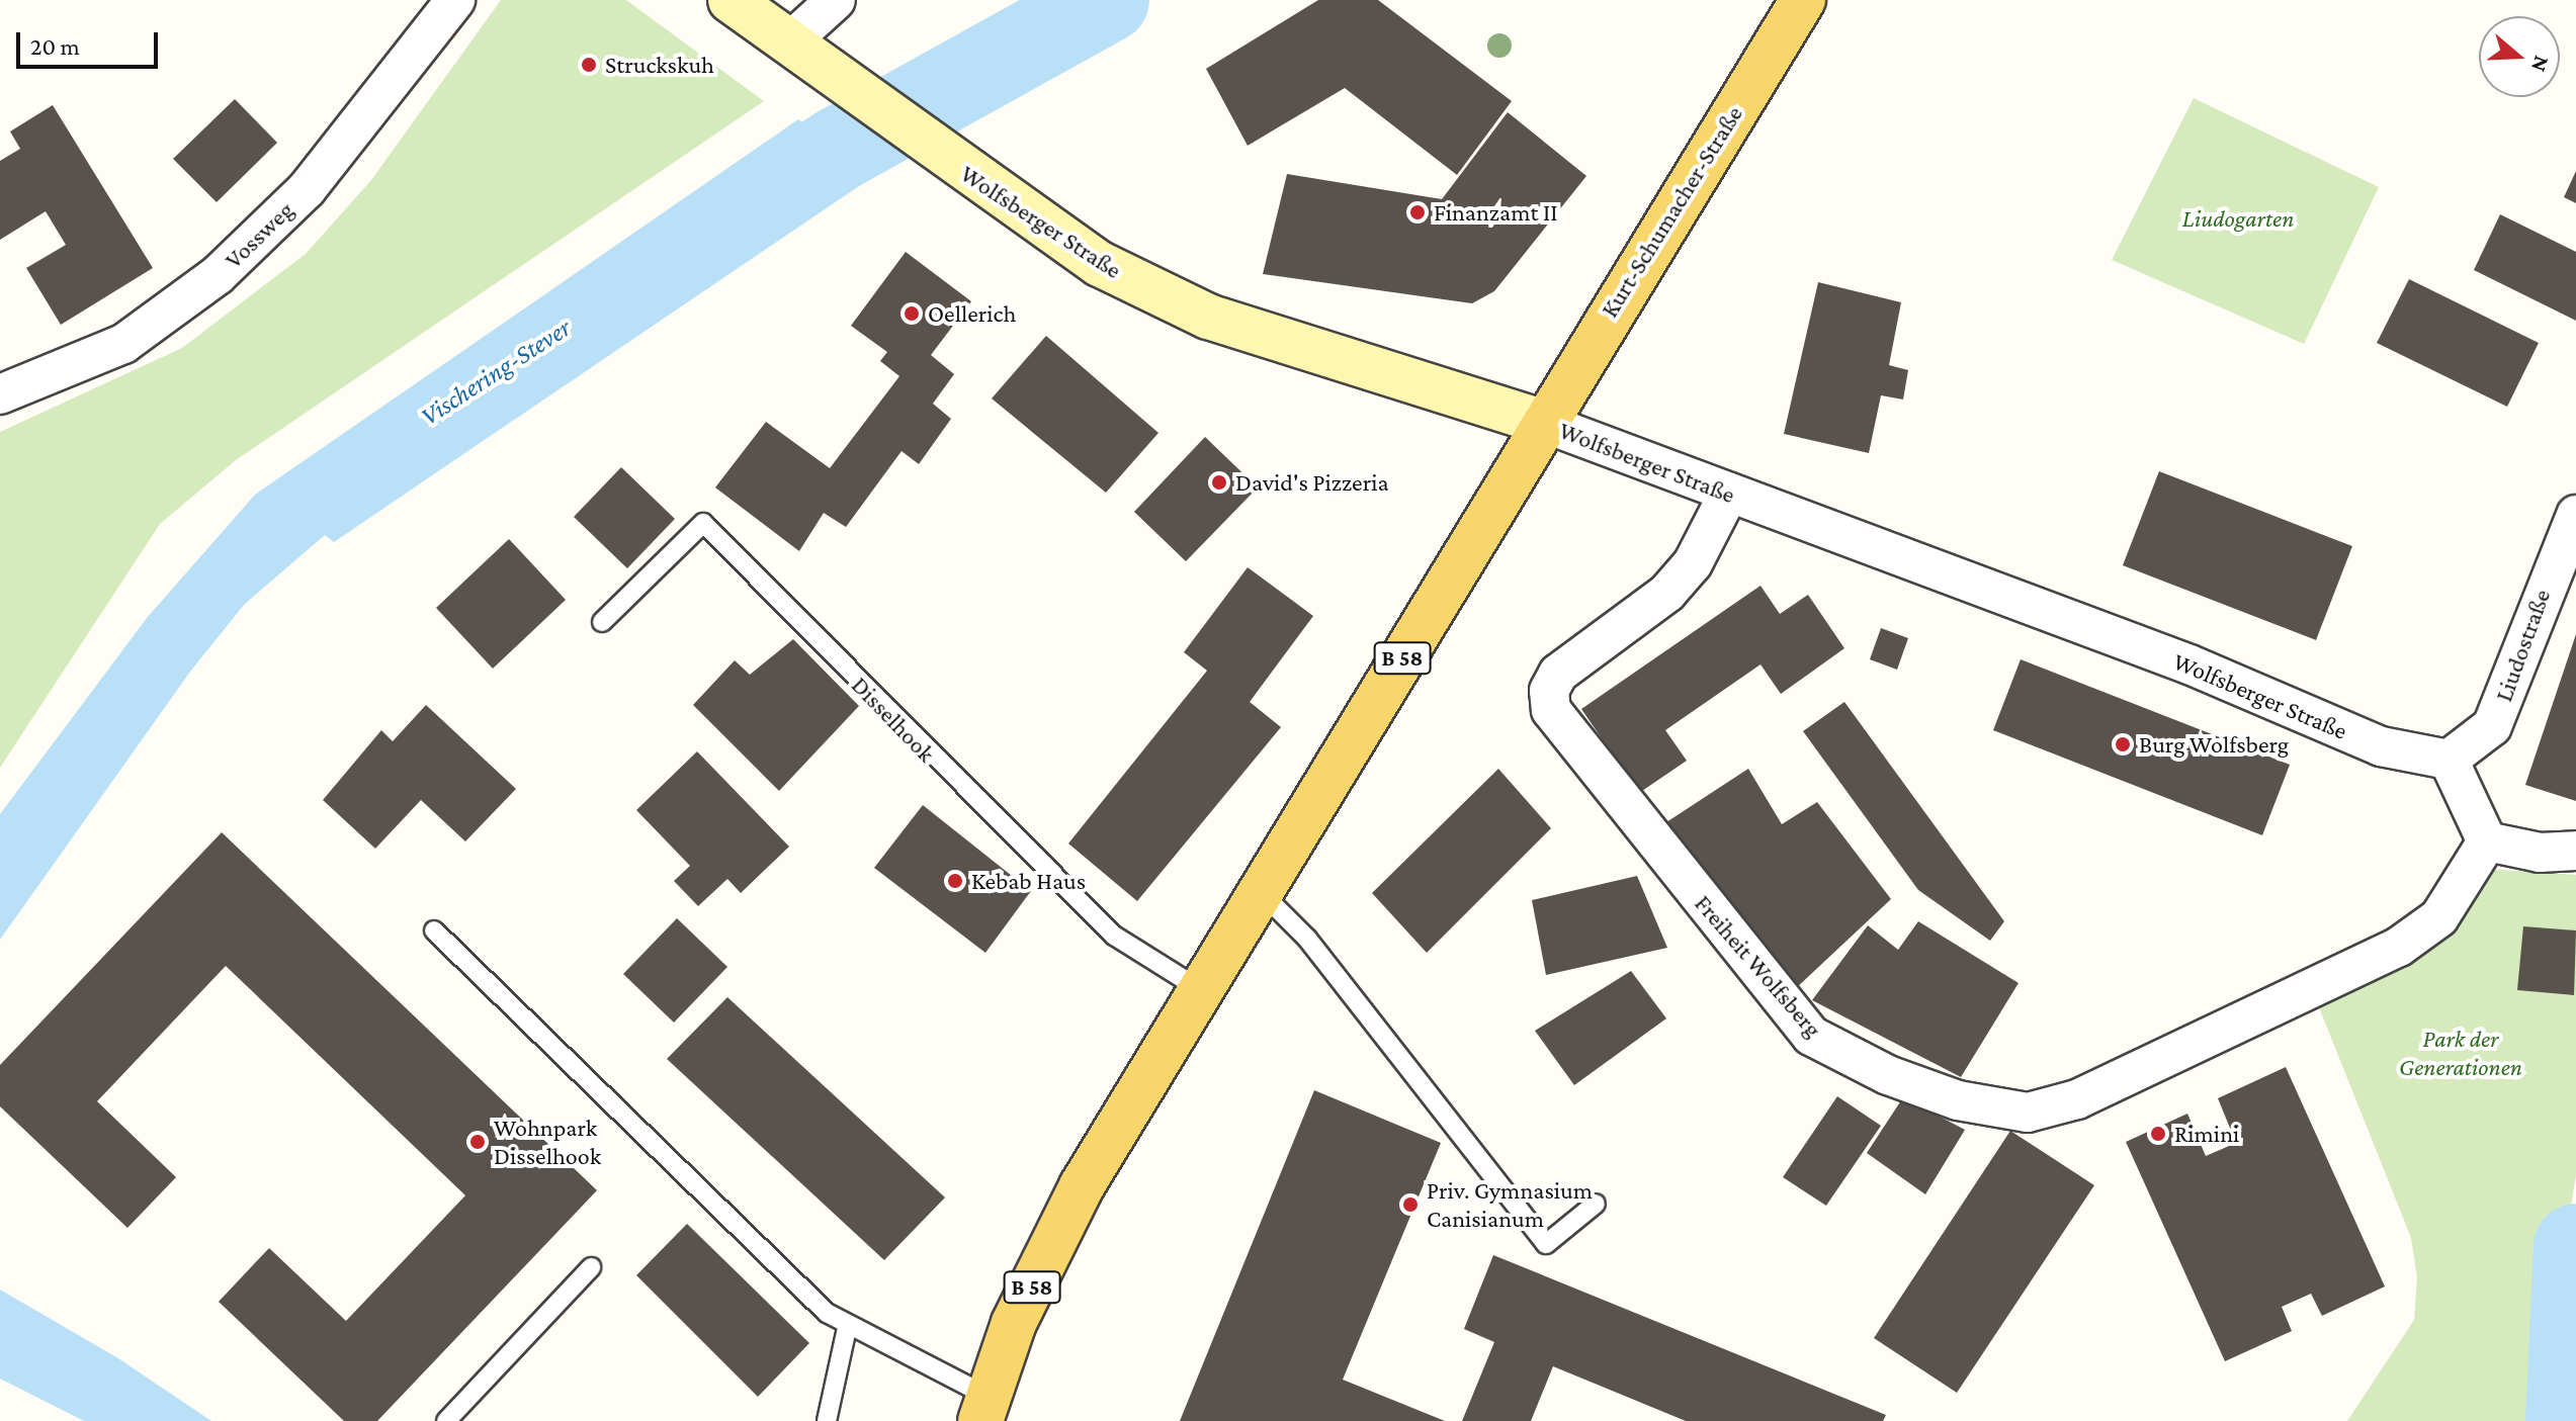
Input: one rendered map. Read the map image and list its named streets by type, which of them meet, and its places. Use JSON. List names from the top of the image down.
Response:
{
  "streets": {
    "main road": ["Kurt-Schumacher-Straße", "Wolfsberger Straße", "B 58"],
    "street": ["Vossweg", "Liudostraße", "Freiheit Wolfsberg"],
    "lane": ["Disselhook"]
  },
  "crossings": [
    ["Kurt-Schumacher-Straße", "Wolfsberger Straße"],
    ["Kurt-Schumacher-Straße", "B 58"],
    ["Wolfsberger Straße", "Liudostraße"],
    ["Wolfsberger Straße", "B 58"],
    ["Wolfsberger Straße", "Freiheit Wolfsberg"],
    ["B 58", "Disselhook"]
  ],
  "water": ["Vischering-Stever"],
  "parks": ["Liudogarten", "Park der Generationen"],
  "places": [
    "Struckskuh",
    "Finanzamt II",
    "Oellerich",
    "David's Pizzeria",
    "Burg Wolfsberg",
    "Kebab Haus",
    "Rimini",
    "Wohnpark Disselhook",
    "Priv. Gymnasium Canisianum"
  ],
  "scale_bar": "20 m",
  "north": "right"
}
